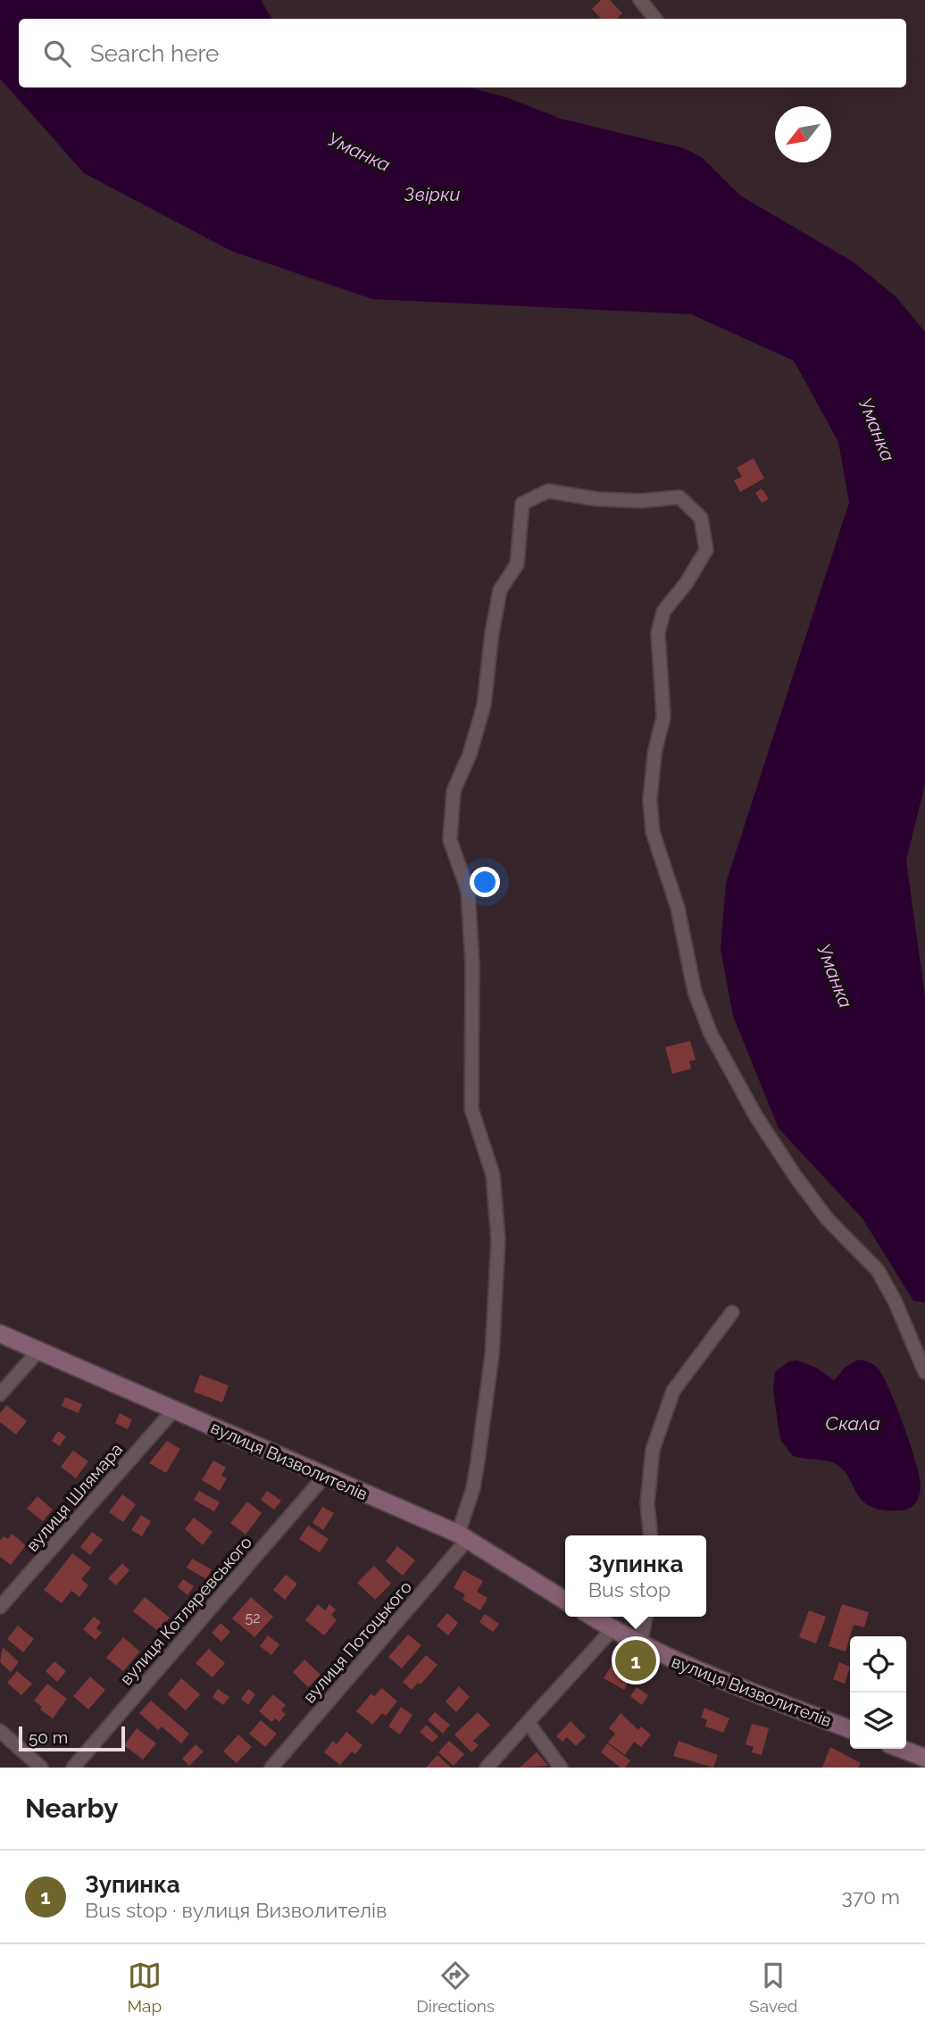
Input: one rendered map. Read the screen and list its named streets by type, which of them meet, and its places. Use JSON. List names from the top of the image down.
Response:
{
  "streets": {
    "main road": ["вулиця Визволителів"],
    "street": ["вулиця Шлямара", "вулиця Котляревського", "вулиця Потоцького"]
  },
  "crossings": [
    ["вулиця Визволителів", "вулиця Шлямара"],
    ["вулиця Визволителів", "вулиця Котляревського"],
    ["вулиця Визволителів", "вулиця Потоцького"]
  ],
  "water": ["Уманка", "Звірки", "Скала"],
  "house_numbers": ["52"],
  "scale_bar": "50 m",
  "north": "bottom left",
  "page": {
    "search": "Search here",
    "popup": ["Зупинка", "Bus stop"],
    "pins": "1",
    "scale": "50 m",
    "heading": "Nearby",
    "list": [
      {
        "mark": "1",
        "name": "Зупинка",
        "note": "Bus stop · вулиця Визволителів",
        "value": "370 m"
      }
    ],
    "nav": ["Map", "Directions", "Saved"]
  }
}
